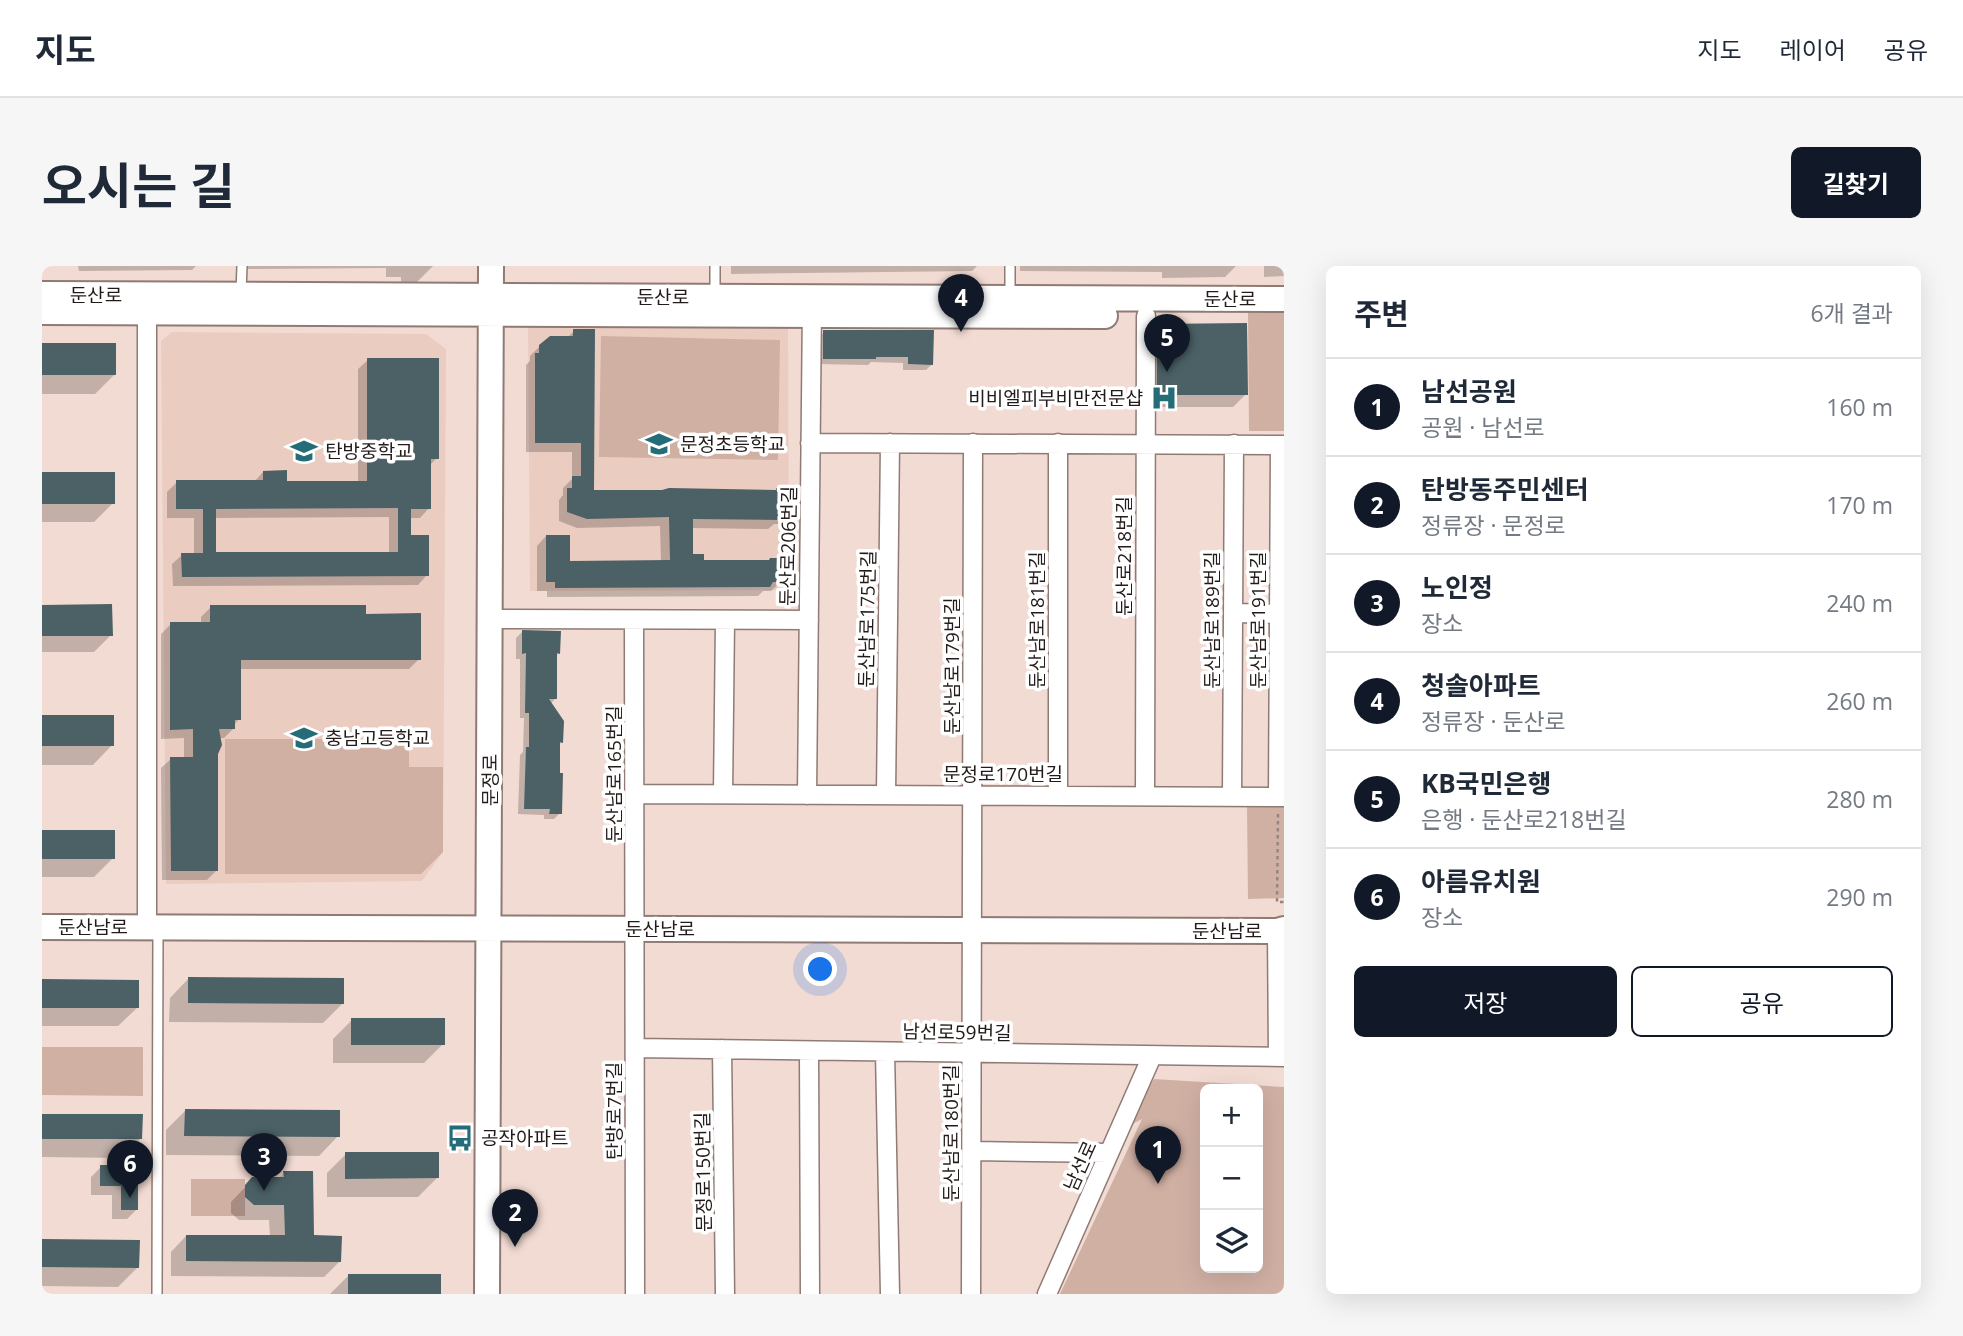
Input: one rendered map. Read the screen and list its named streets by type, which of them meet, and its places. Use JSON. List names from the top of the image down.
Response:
{
  "streets": {
    "main road": ["둔산로", "문정로", "둔산남로"],
    "street": [
      "둔산로206번길",
      "둔산로218번길",
      "둔산남로175번길",
      "둔산남로181번길",
      "둔산남로189번길",
      "둔산남로191번길",
      "둔산남로179번길",
      "둔산남로165번길",
      "문정로170번길",
      "남선로59번길",
      "탄방로7번길",
      "둔산남로180번길",
      "남선로",
      "문정로150번길"
    ]
  },
  "crossings": [
    ["둔산로", "둔산로206번길"],
    ["둔산로", "둔산로218번길"],
    ["둔산로", "문정로"],
    ["둔산로206번길", "문정로170번길"],
    ["둔산로218번길", "문정로170번길"],
    ["둔산남로175번길", "문정로170번길"],
    ["둔산남로181번길", "문정로170번길"],
    ["둔산남로189번길", "문정로170번길"],
    ["둔산남로191번길", "문정로170번길"],
    ["둔산남로179번길", "문정로170번길"],
    ["둔산남로179번길", "둔산남로"],
    ["둔산남로179번길", "둔산남로180번길"],
    ["둔산남로165번길", "문정로170번길"],
    ["둔산남로165번길", "둔산남로"],
    ["둔산남로165번길", "탄방로7번길"],
    ["문정로", "둔산남로"],
    ["둔산남로", "탄방로7번길"],
    ["둔산남로", "둔산남로180번길"],
    ["남선로59번길", "탄방로7번길"],
    ["남선로59번길", "둔산남로180번길"],
    ["남선로59번길", "남선로"],
    ["남선로59번길", "문정로150번길"]
  ],
  "places": {
    "hospital": ["비비엘피부비만전문샵"],
    "school or university": ["문정초등학교", "탄방중학교", "충남고등학교"],
    "bus stop": ["공작아파트"]
  },
  "page": {
    "header": "지도",
    "nav": ["지도", "레이어", "공유"],
    "title": "오시는 길",
    "buttons": [
      "길찾기",
      ["저장", "공유"]
    ],
    "heading": ["주변", "6개 결과"],
    "pins": [
      "4",
      "5",
      "1",
      "3",
      "6",
      "2"
    ],
    "list": [
      {
        "mark": "1",
        "name": "남선공원",
        "note": "공원 · 남선로",
        "value": "160 m"
      },
      {
        "mark": "2",
        "name": "탄방동주민센터",
        "note": "정류장 · 문정로",
        "value": "170 m"
      },
      {
        "mark": "3",
        "name": "노인정",
        "note": "장소",
        "value": "240 m"
      },
      {
        "mark": "4",
        "name": "청솔아파트",
        "note": "정류장 · 둔산로",
        "value": "260 m"
      },
      {
        "mark": "5",
        "name": "KB국민은행",
        "note": "은행 · 둔산로218번길",
        "value": "280 m"
      },
      {
        "mark": "6",
        "name": "아름유치원",
        "note": "장소",
        "value": "290 m"
      }
    ],
    "map_buttons": ["+", "−"]
  }
}
